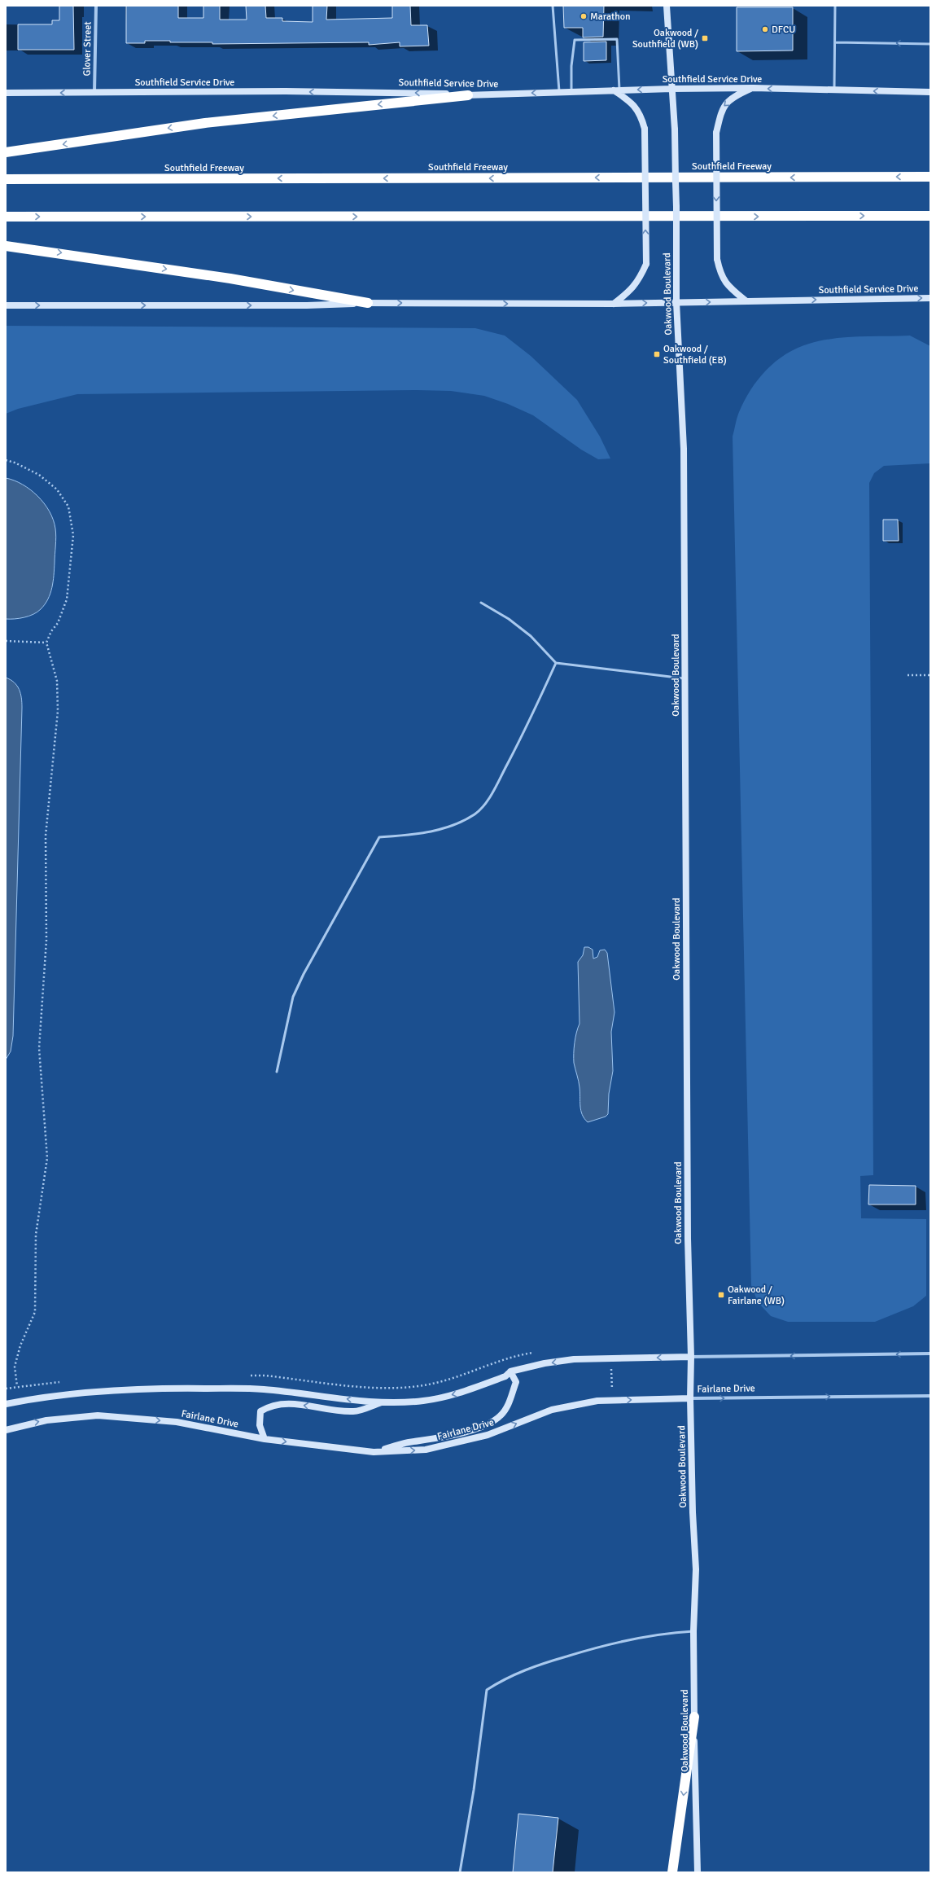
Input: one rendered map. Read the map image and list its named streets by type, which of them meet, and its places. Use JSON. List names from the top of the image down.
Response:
{
  "streets": {
    "highway": ["Southfield Freeway"],
    "main road": ["Southfield Service Drive", "Oakwood Boulevard", "Fairlane Drive"],
    "street": ["Glover Street"]
  },
  "crossings": [
    ["Glover Street", "Southfield Service Drive"],
    ["Southfield Service Drive", "Oakwood Boulevard"],
    ["Oakwood Boulevard", "Fairlane Drive"]
  ],
  "one_way": ["Fairlane Drive"],
  "places": {
    "other": ["Marathon", "DFCU"],
    "transit": ["Oakwood / Southfield (WB)", "Oakwood / Southfield (EB)", "Oakwood / Fairlane (WB)"]
  }
}
